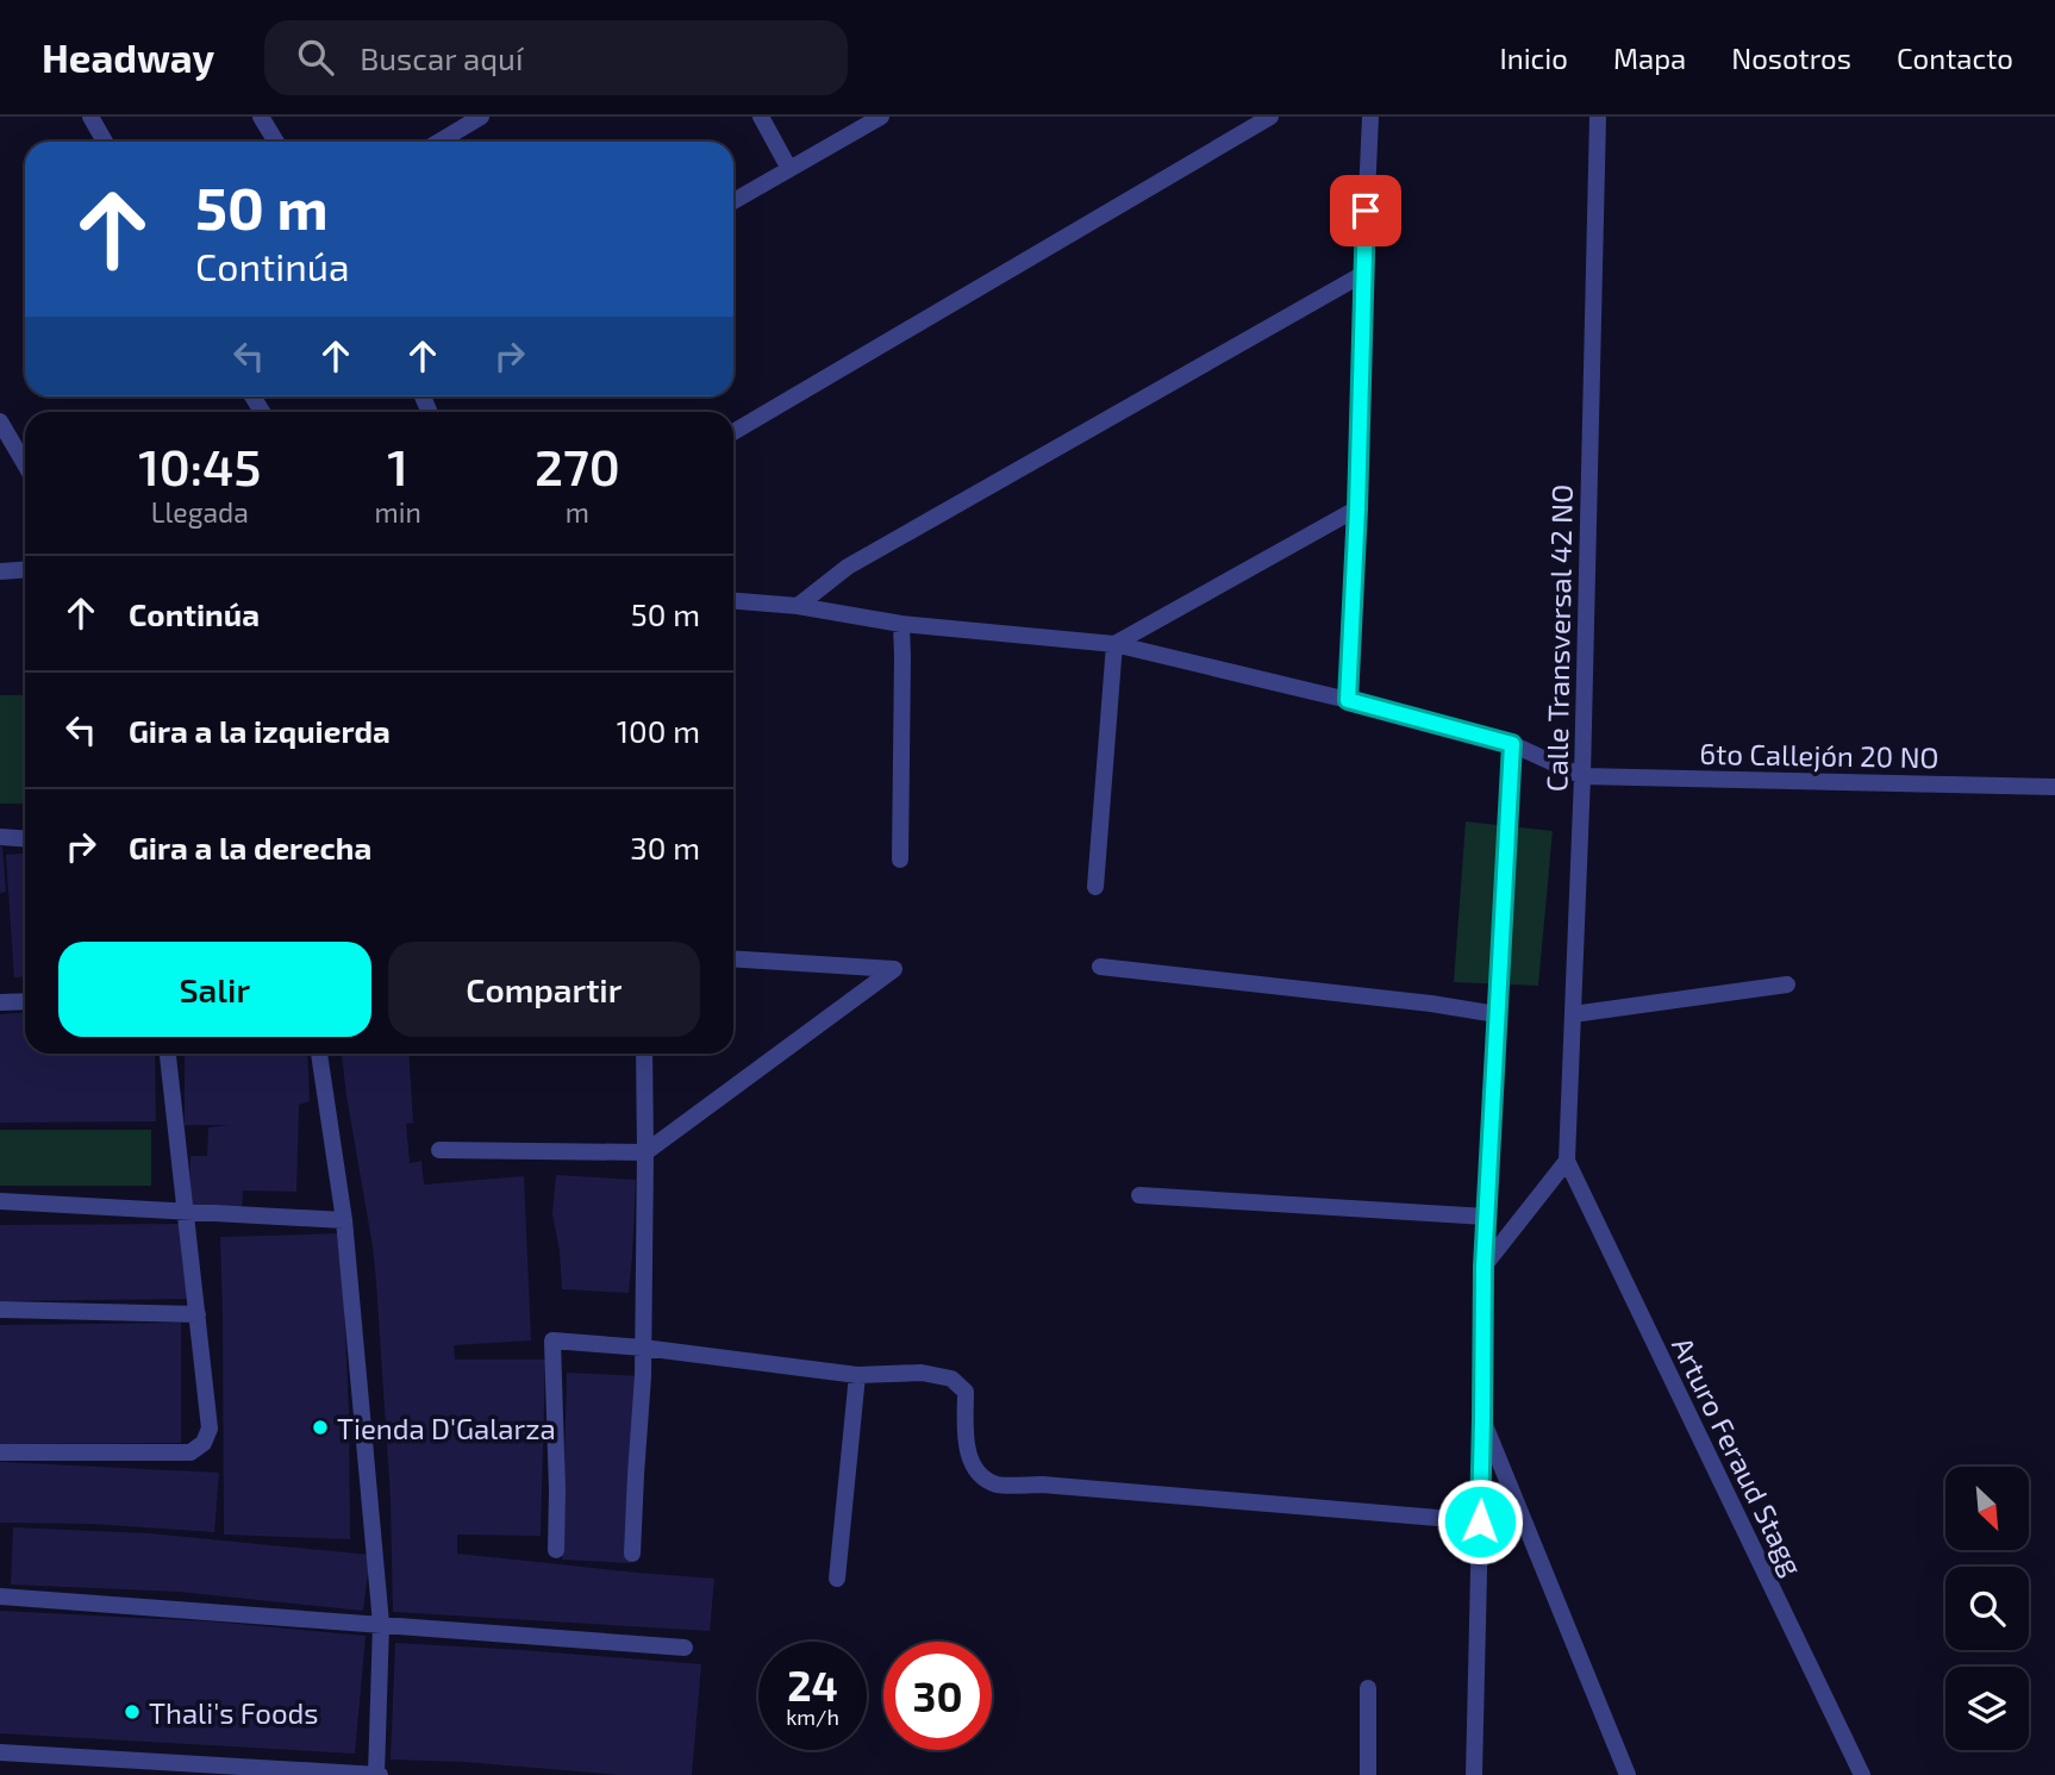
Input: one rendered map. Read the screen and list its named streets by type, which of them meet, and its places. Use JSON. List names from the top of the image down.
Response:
{
  "streets": {
    "street": ["Calle Transversal 42 NO", "6to Callejón 20 NO", "Arturo Feraud Stagg"]
  },
  "crossings": [
    ["Calle Transversal 42 NO", "6to Callejón 20 NO"],
    ["Calle Transversal 42 NO", "Arturo Feraud Stagg"]
  ],
  "places": ["Tienda D'Galarza", "Thali's Foods"],
  "north": "bottom right",
  "page": {
    "header": "Headway",
    "search": "Buscar aquí",
    "nav": [
      "Inicio",
      "Mapa",
      "Nosotros",
      "Contacto"
    ],
    "turn": ["50 m", "Continúa"],
    "eta": [
      "10:45",
      "Llegada",
      "1",
      "min",
      "270",
      "m"
    ],
    "list": [
      {
        "name": "Continúa",
        "value": "50 m"
      },
      {
        "name": "Gira a la izquierda",
        "value": "100 m"
      },
      {
        "name": "Gira a la derecha",
        "value": "30 m"
      }
    ],
    "buttons": ["Salir", "Compartir"],
    "speed": "24 km/h",
    "limit": "30"
  }
}
